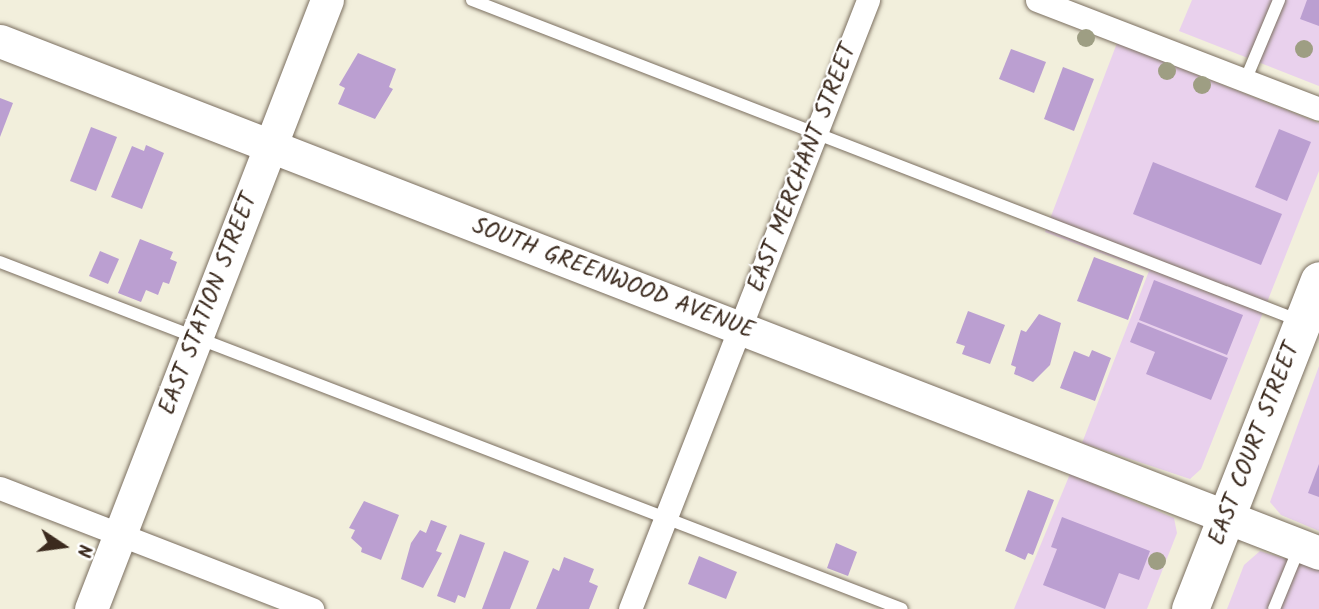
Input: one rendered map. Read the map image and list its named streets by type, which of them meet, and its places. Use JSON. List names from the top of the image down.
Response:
{
  "streets": {
    "main road": ["EAST COURT STREET"],
    "street": ["EAST MERCHANT STREET", "SOUTH GREENWOOD AVENUE", "EAST STATION STREET"]
  },
  "crossings": [
    ["EAST MERCHANT STREET", "SOUTH GREENWOOD AVENUE"],
    ["SOUTH GREENWOOD AVENUE", "EAST STATION STREET"],
    ["SOUTH GREENWOOD AVENUE", "EAST COURT STREET"]
  ],
  "north": "right"
}
